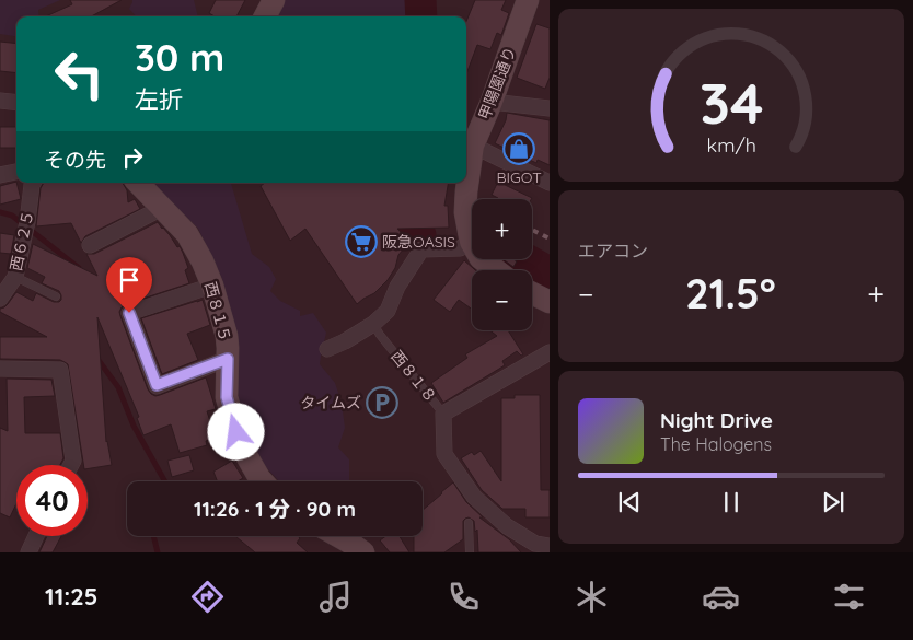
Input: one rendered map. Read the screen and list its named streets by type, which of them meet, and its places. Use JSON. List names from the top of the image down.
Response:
{
  "streets": {
    "street": [
      "甲陽園通り",
      "西６２５",
      "西８１５",
      "西８１８"
    ]
  },
  "places": {
    "shop": ["BIGOT"],
    "supermarket": ["阪急OASIS"],
    "parking": ["タイムズ"]
  },
  "page": {
    "turn": ["30 m", "左折"],
    "then": "その先",
    "tile": "エアコン",
    "map_buttons": ["+", "−"],
    "heat": ["−", "21.5°", "+"],
    "song": ["Night Drive", "The Halogens"],
    "limit": "40",
    "trip": "11:26 · 1 分 · 90 m",
    "tabs": "11:25",
    "gauge": ["34", "km/h"]
  }
}
